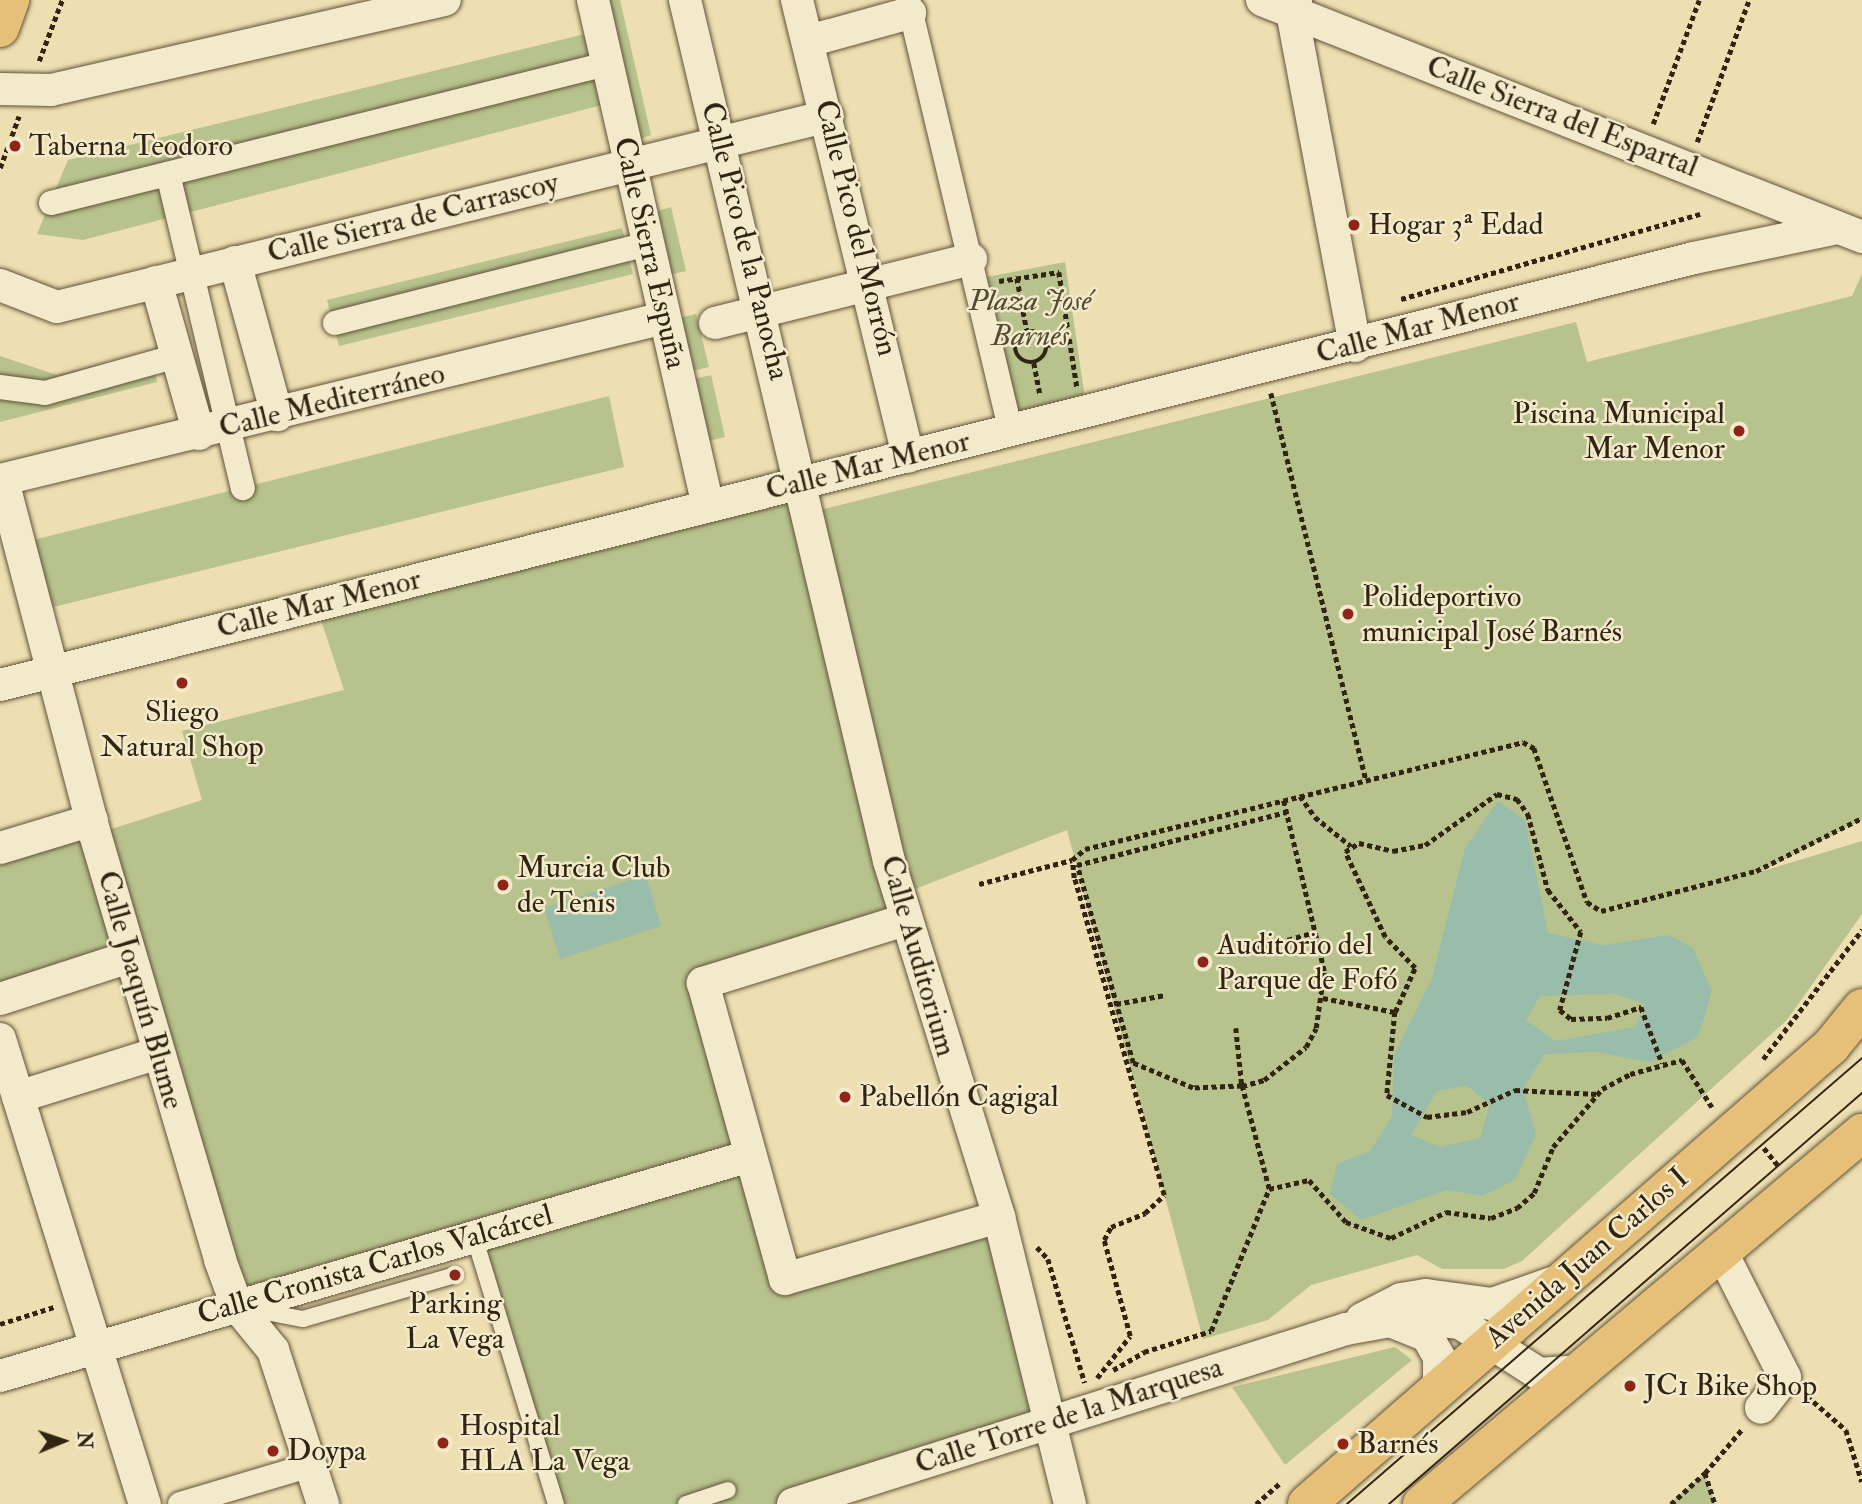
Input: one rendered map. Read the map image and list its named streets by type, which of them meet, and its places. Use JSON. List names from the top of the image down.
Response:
{
  "streets": {
    "main road": ["Avenida Juan Carlos I"],
    "street": [
      "Calle Sierra del Espartal",
      "Calle Sierra de Carrascoy",
      "Calle Pico del Morrón",
      "Calle Pico de la Panocha",
      "Calle Sierra Espuña",
      "Calle Mar Menor",
      "Calle Mediterráneo",
      "Calle Auditorium",
      "Calle Joaquín Blume",
      "Calle Cronista Carlos Valcárcel",
      "Calle Torre de la Marquesa"
    ]
  },
  "crossings": [
    ["Calle Sierra del Espartal", "Calle Mar Menor"],
    ["Calle Sierra de Carrascoy", "Calle Pico del Morrón"],
    ["Calle Sierra de Carrascoy", "Calle Pico de la Panocha"],
    ["Calle Sierra de Carrascoy", "Calle Sierra Espuña"],
    ["Calle Pico del Morrón", "Calle Mar Menor"],
    ["Calle Pico de la Panocha", "Calle Mar Menor"],
    ["Calle Pico de la Panocha", "Calle Auditorium"],
    ["Calle Sierra Espuña", "Calle Mar Menor"],
    ["Calle Sierra Espuña", "Calle Mediterráneo"],
    ["Calle Mar Menor", "Calle Auditorium"],
    ["Calle Mar Menor", "Calle Joaquín Blume"],
    ["Calle Mediterráneo", "Calle Joaquín Blume"],
    ["Calle Auditorium", "Calle Torre de la Marquesa"],
    ["Calle Joaquín Blume", "Calle Cronista Carlos Valcárcel"],
    ["Avenida Juan Carlos I", "Calle Torre de la Marquesa"]
  ],
  "parks": ["Plaza José Barnés"],
  "places": [
    "Taberna Teodoro",
    "Hogar 3ª Edad",
    "Piscina Municipal Mar Menor",
    "Polideportivo municipal José Barnés",
    "Sliego Natural Shop",
    "Murcia Club de Tenis",
    "Auditorio del Parque de Fofó",
    "Pabellón Cagigal",
    "Parking La Vega",
    "JC1 Bike Shop",
    "Hospital HLA La Vega",
    "Barnés",
    "Doypa"
  ],
  "north": "right"
}
